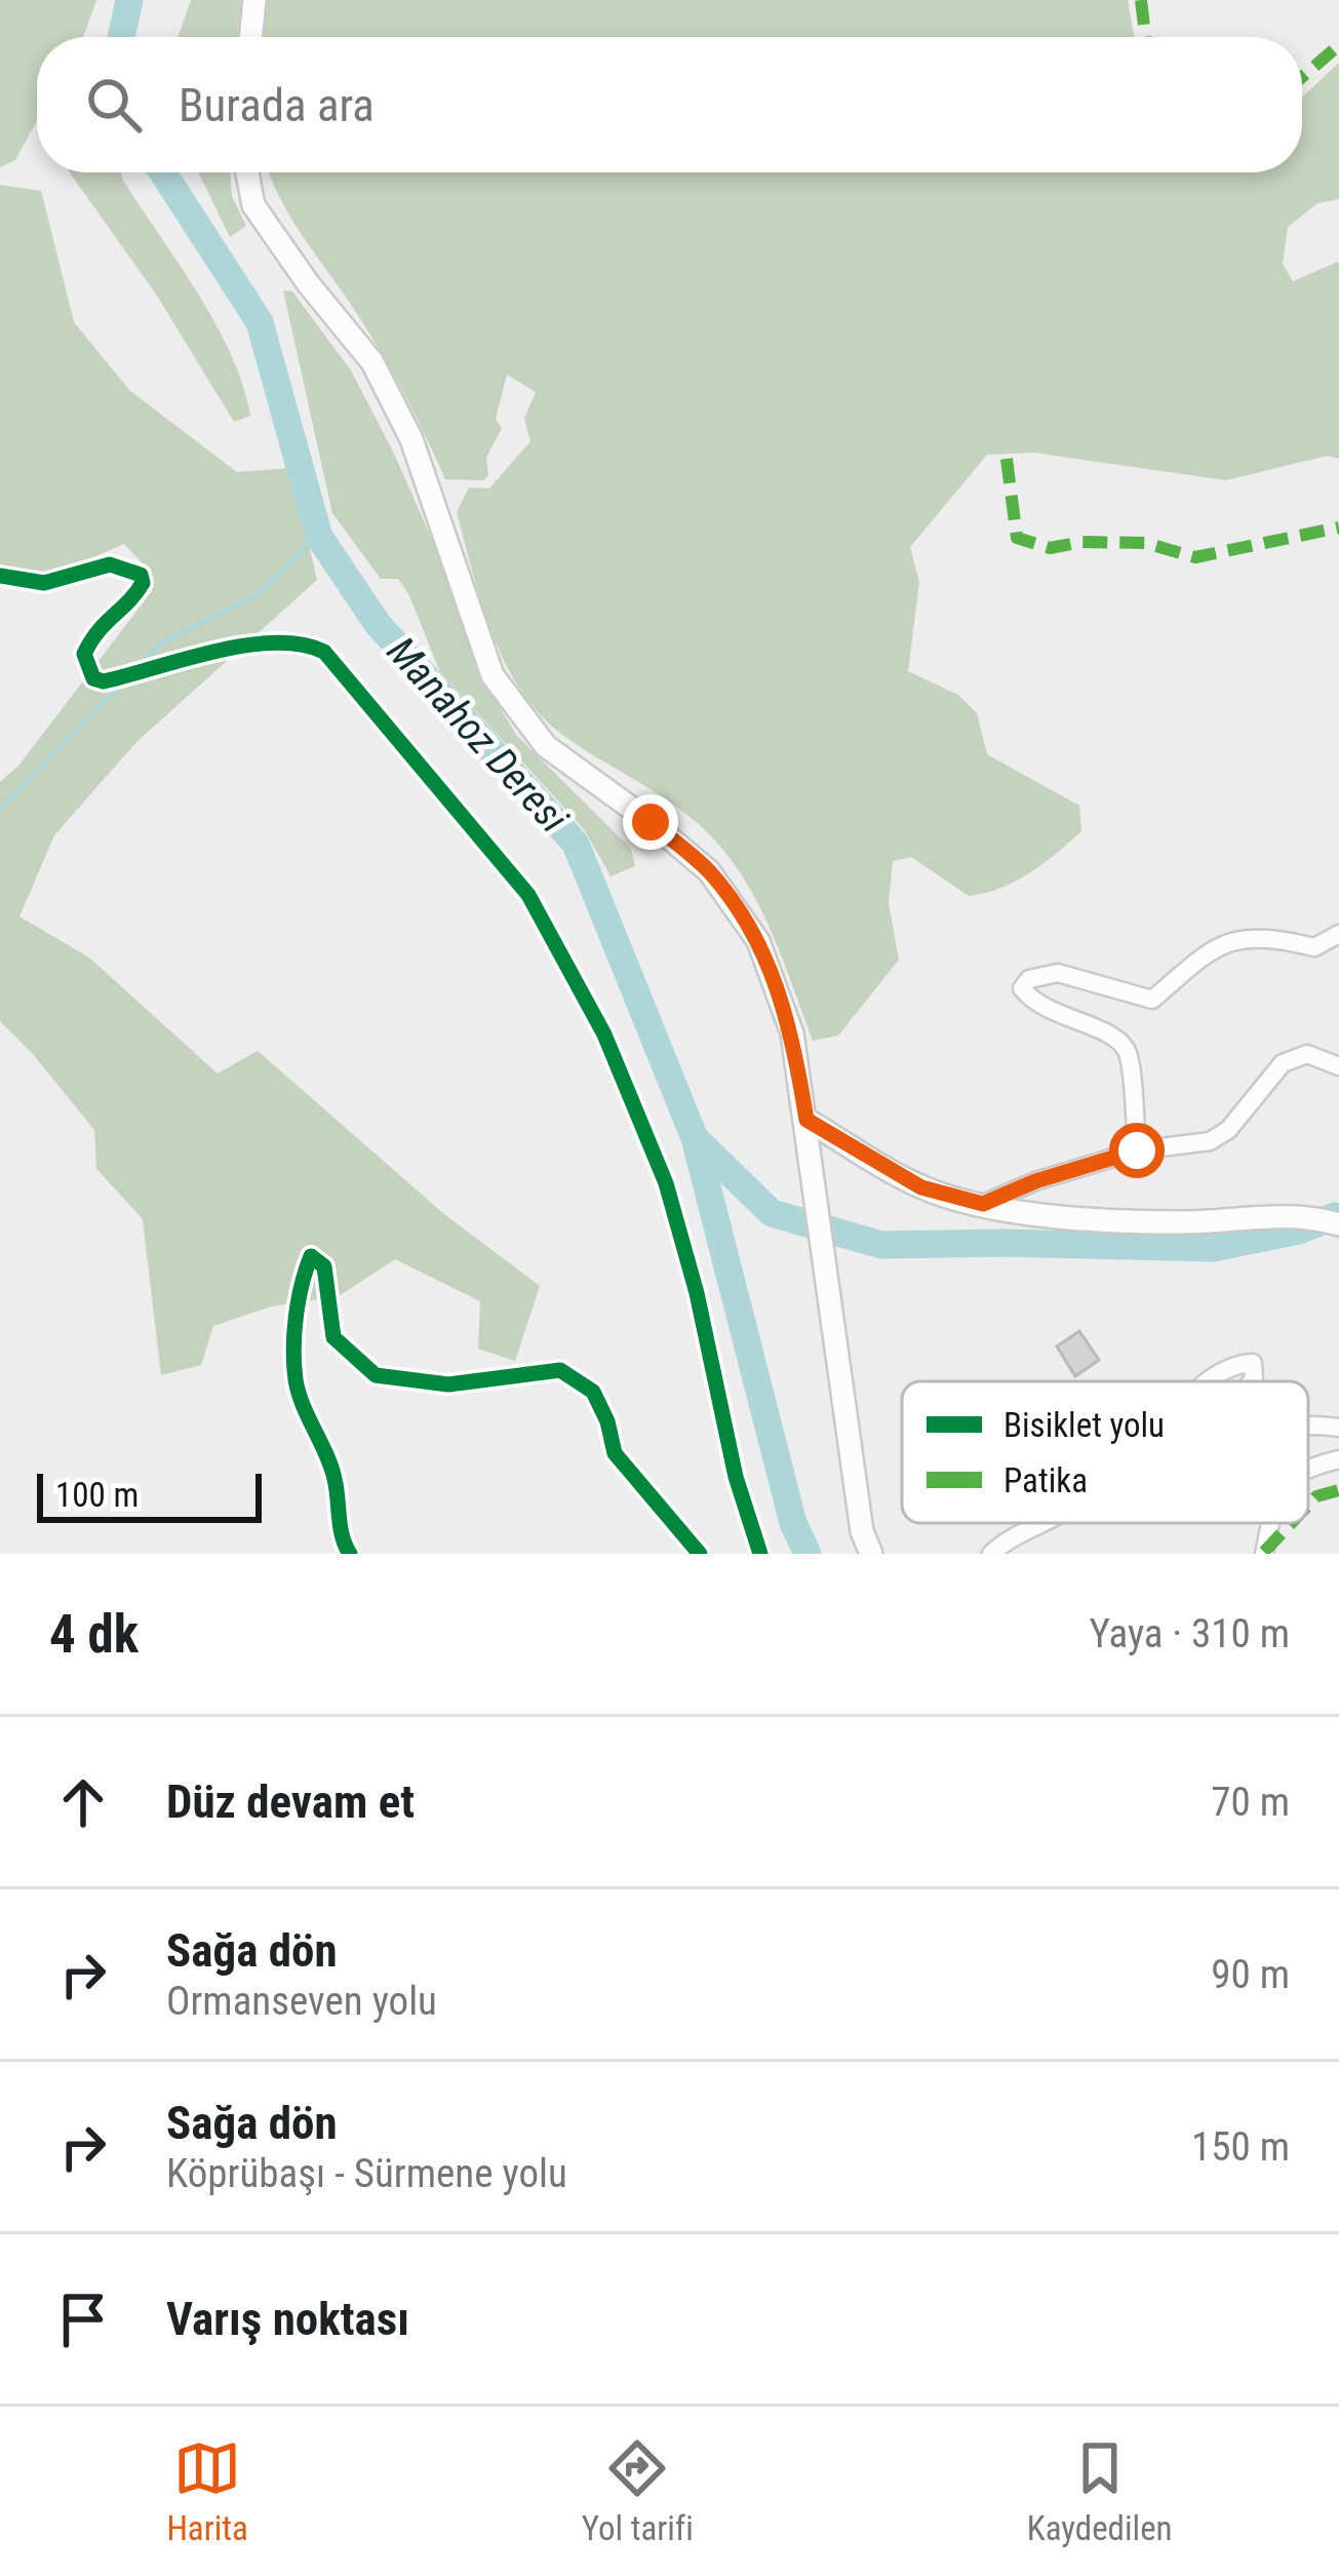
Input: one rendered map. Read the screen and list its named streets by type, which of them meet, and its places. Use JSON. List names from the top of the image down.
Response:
{
  "water": ["Manahoz Deresi"],
  "legend": ["Bisiklet yolu", "Patika"],
  "scale_bar": "100 m",
  "page": {
    "search": "Burada ara",
    "scale": "100 m",
    "heading": ["4 dk", "Yaya · 310 m"],
    "list": [
      ["Düz devam et", "70 m"],
      ["Sağa dön", "Ormanseven yolu", "90 m"],
      ["Sağa dön", "Köprübaşı - Sürmene yolu", "150 m"],
      "Varış noktası"
    ],
    "nav": ["Harita", "Yol tarifi", "Kaydedilen"]
  }
}
